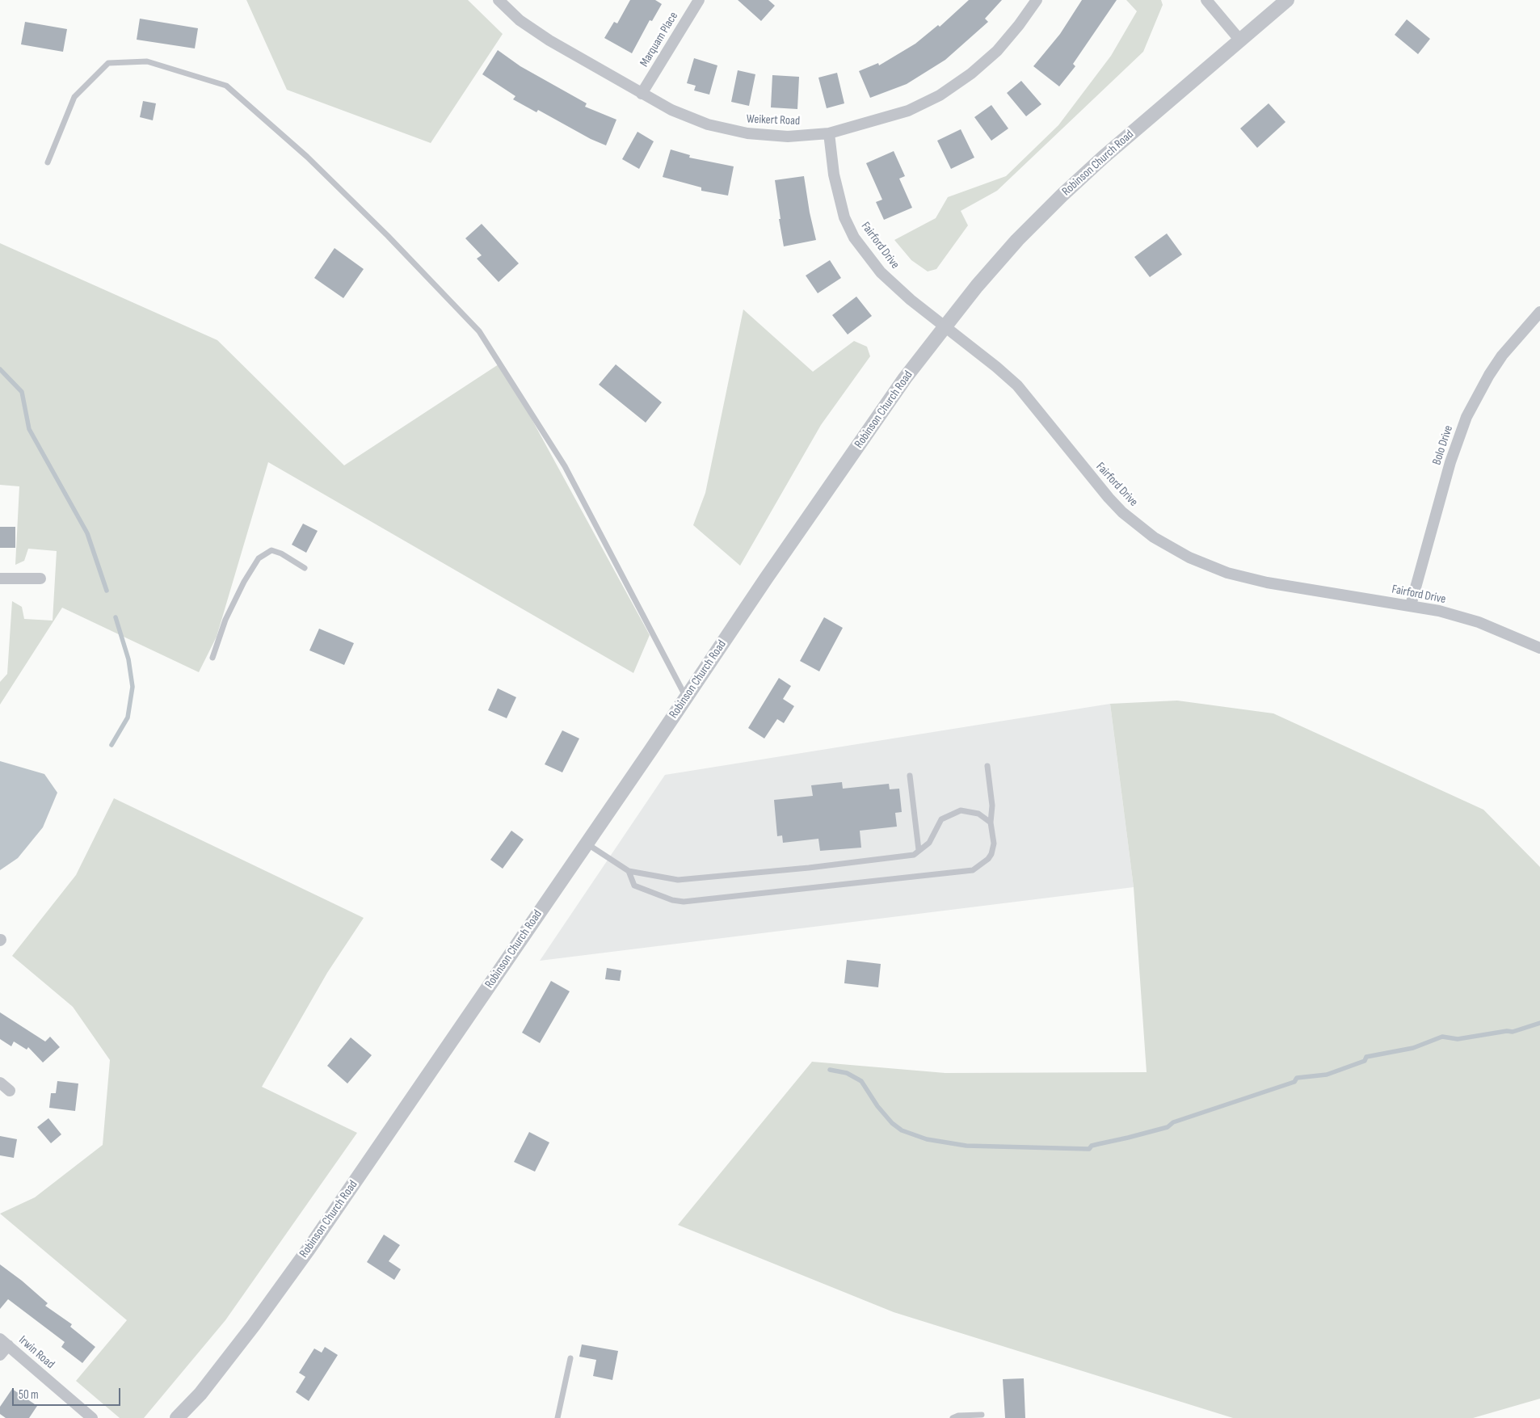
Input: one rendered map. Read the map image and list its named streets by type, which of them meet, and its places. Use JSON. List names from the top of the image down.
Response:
{
  "streets": {
    "street": [
      "Marquam Place",
      "Weikert Road",
      "Robinson Church Road",
      "Fairford Drive",
      "Bolo Drive",
      "Irwin Road"
    ]
  },
  "crossings": [
    ["Marquam Place", "Weikert Road"],
    ["Weikert Road", "Fairford Drive"],
    ["Robinson Church Road", "Fairford Drive"],
    ["Fairford Drive", "Bolo Drive"]
  ],
  "scale_bar": "50 m"
}
